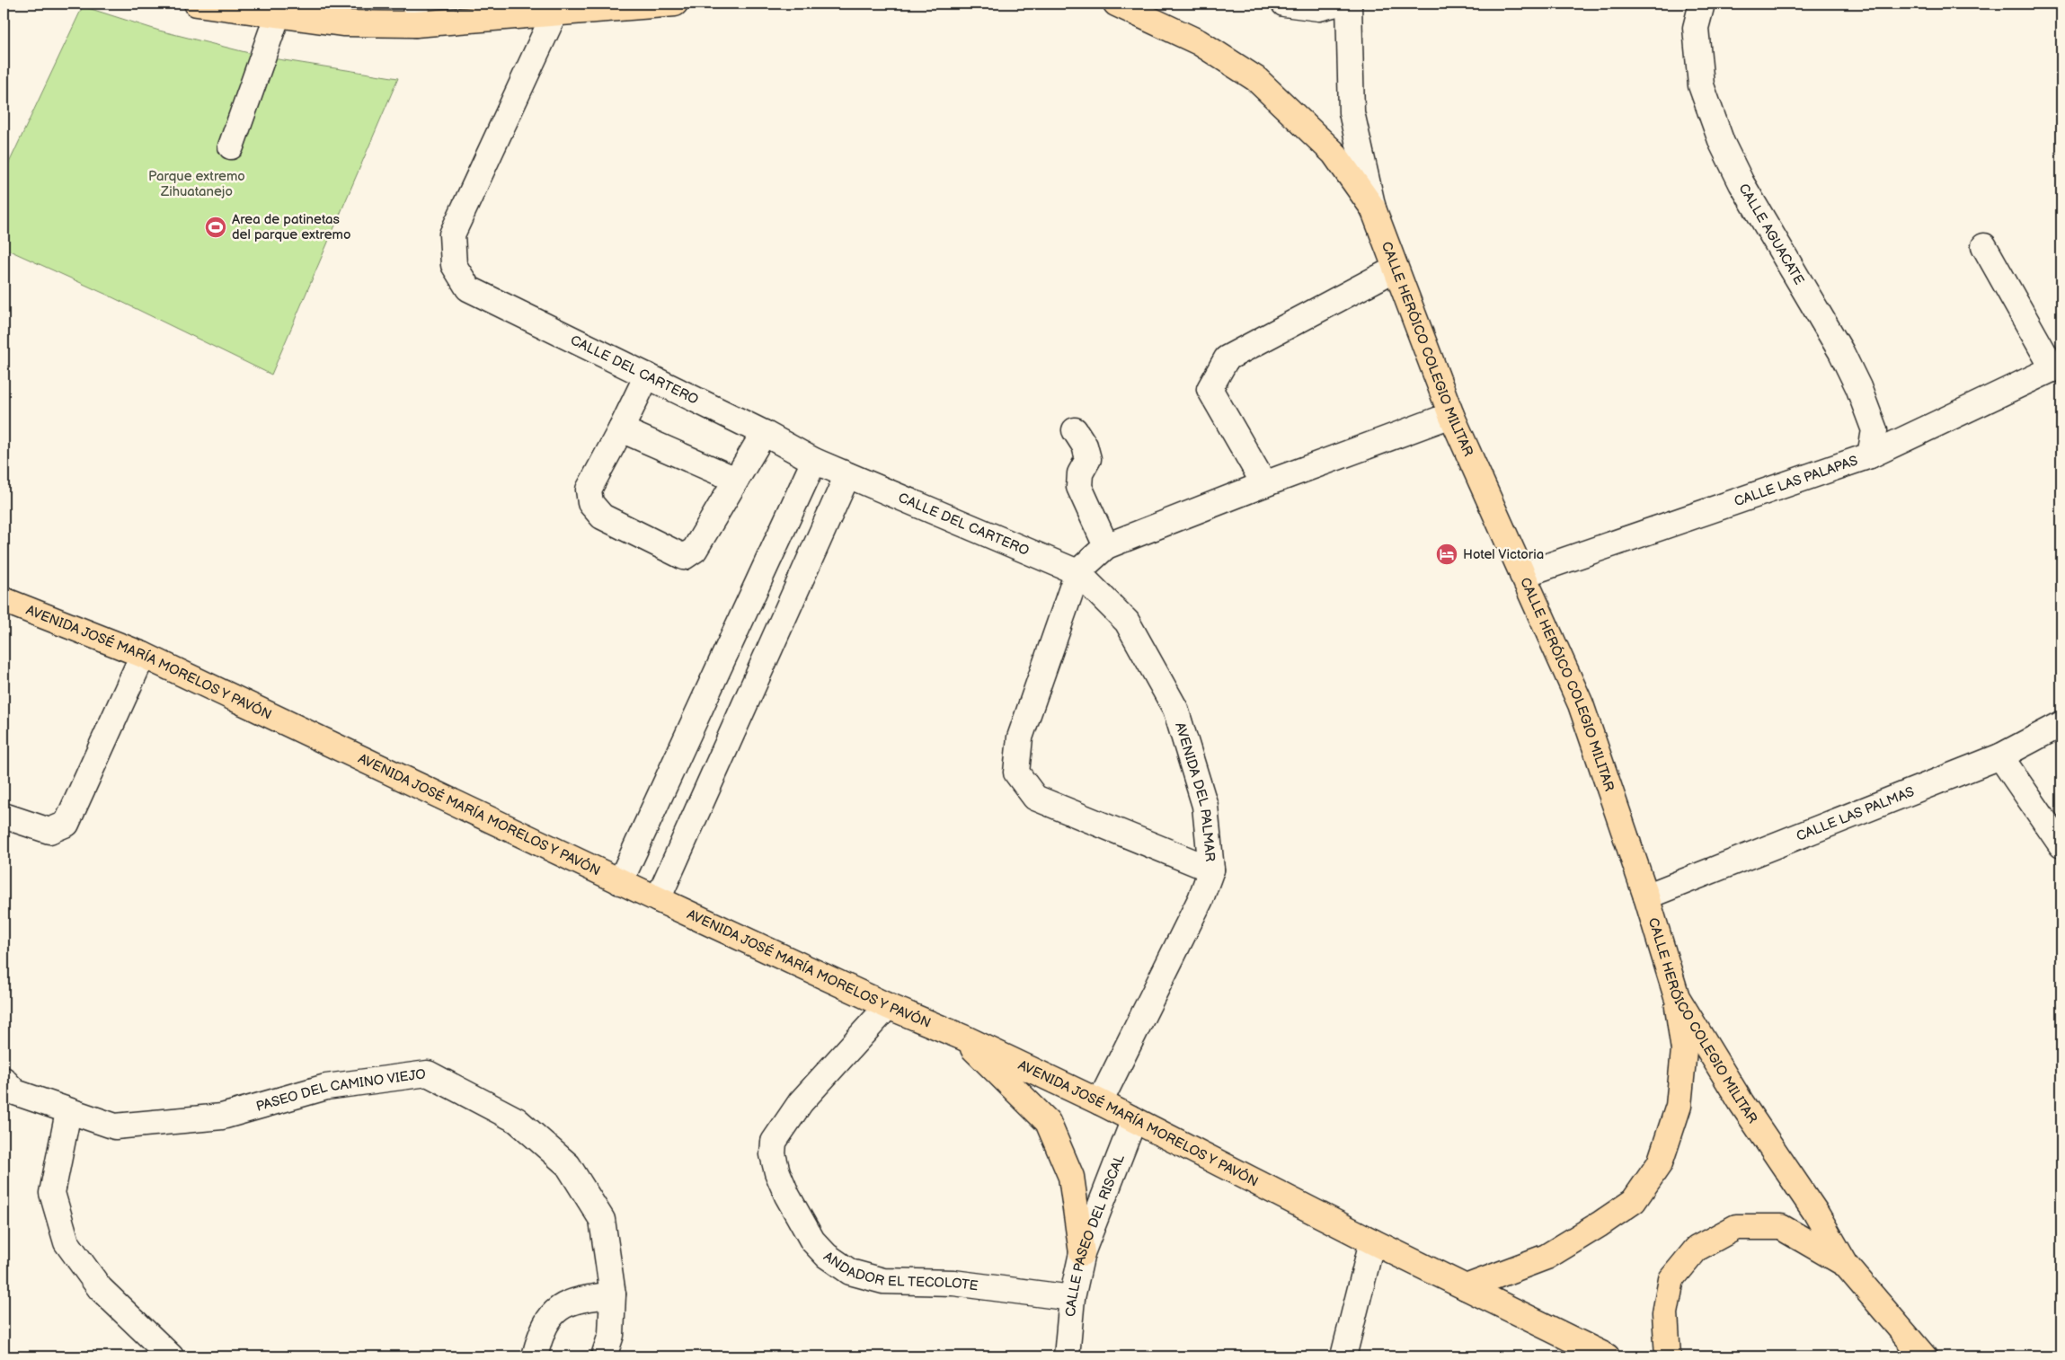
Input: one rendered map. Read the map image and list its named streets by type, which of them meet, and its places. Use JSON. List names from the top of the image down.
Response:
{
  "streets": {
    "main road": ["CALLE HERÓICO COLEGIO MILITAR", "AVENIDA JOSÉ MARÍA MORELOS Y PAVÓN"],
    "street": [
      "CALLE AGUACATE",
      "CALLE DEL CARTERO",
      "CALLE LAS PALAPAS",
      "AVENIDA DEL PALMAR",
      "CALLE LAS PALMAS",
      "PASEO DEL CAMINO VIEJO",
      "CALLE PASEO DEL RISCAL",
      "ANDADOR EL TECOLOTE"
    ]
  },
  "crossings": [
    ["CALLE AGUACATE", "CALLE LAS PALAPAS"],
    ["CALLE HERÓICO COLEGIO MILITAR", "CALLE LAS PALAPAS"],
    ["CALLE HERÓICO COLEGIO MILITAR", "CALLE LAS PALMAS"],
    ["CALLE DEL CARTERO", "AVENIDA DEL PALMAR"],
    ["AVENIDA JOSÉ MARÍA MORELOS Y PAVÓN", "AVENIDA DEL PALMAR"],
    ["AVENIDA JOSÉ MARÍA MORELOS Y PAVÓN", "CALLE PASEO DEL RISCAL"],
    ["AVENIDA JOSÉ MARÍA MORELOS Y PAVÓN", "ANDADOR EL TECOLOTE"],
    ["CALLE PASEO DEL RISCAL", "ANDADOR EL TECOLOTE"]
  ],
  "parks": ["Parque extremo Zihuatanejo"],
  "places": {
    "sports": ["Area de patinetas del parque extremo"],
    "hotel": ["Hotel Victoria"]
  }
}
